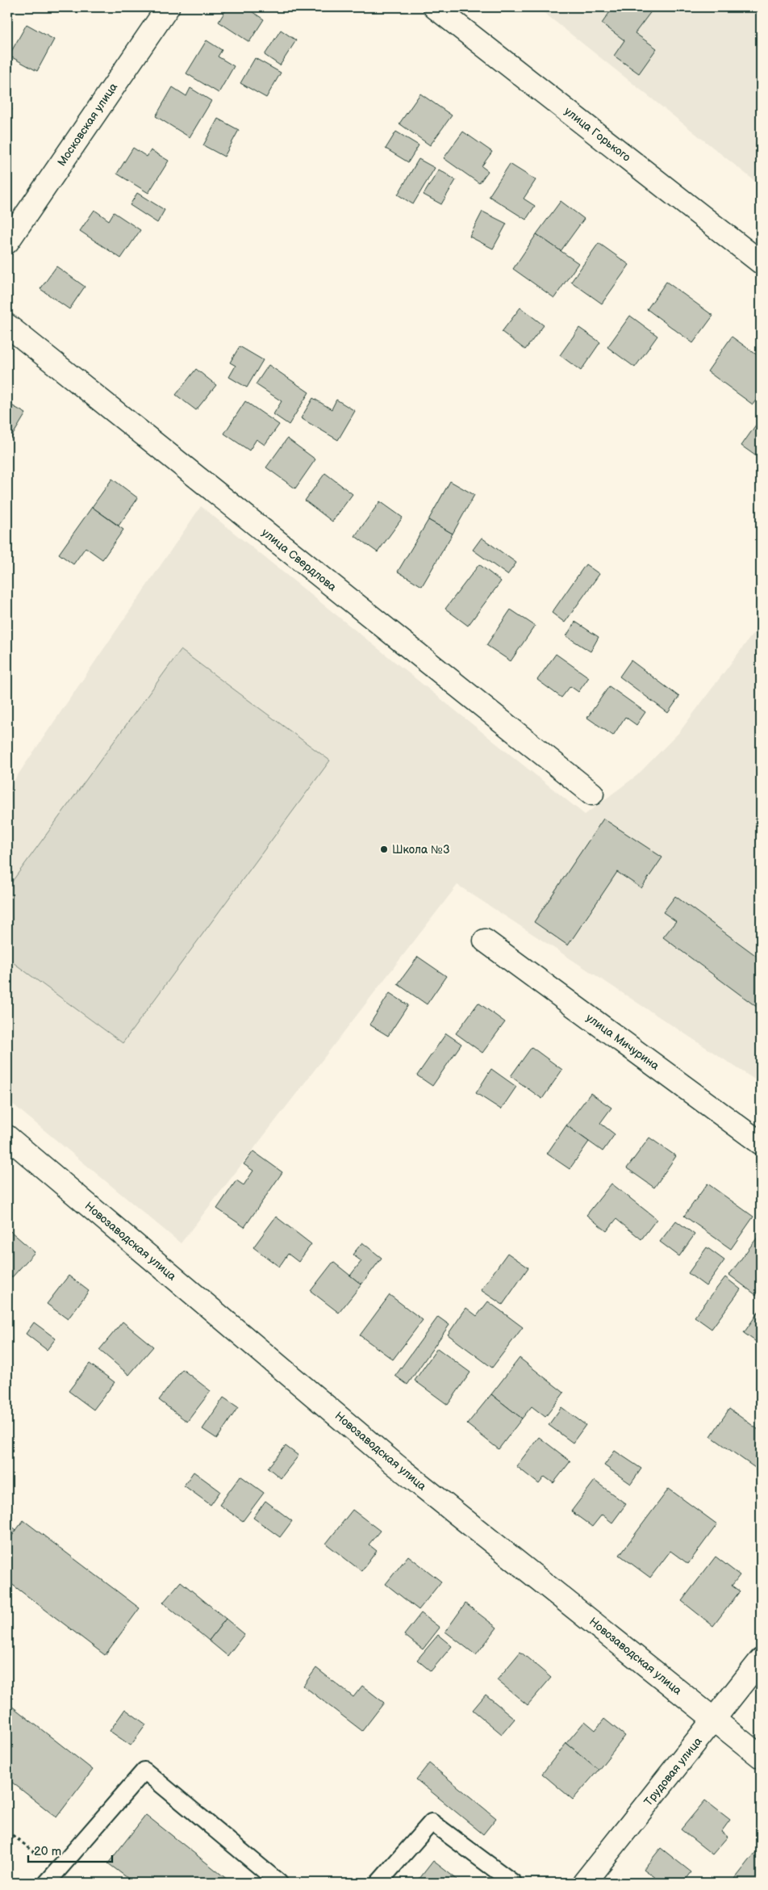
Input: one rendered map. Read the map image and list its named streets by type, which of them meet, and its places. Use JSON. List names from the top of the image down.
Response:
{
  "streets": {
    "street": [
      "Московская улица",
      "улица Горького",
      "улица Свердлова",
      "улица Мичурина",
      "Новозаводская улица",
      "Трудовая улица"
    ]
  },
  "crossings": [
    ["Новозаводская улица", "Трудовая улица"]
  ],
  "places": ["Школа №3"],
  "scale_bar": "20 m"
}
